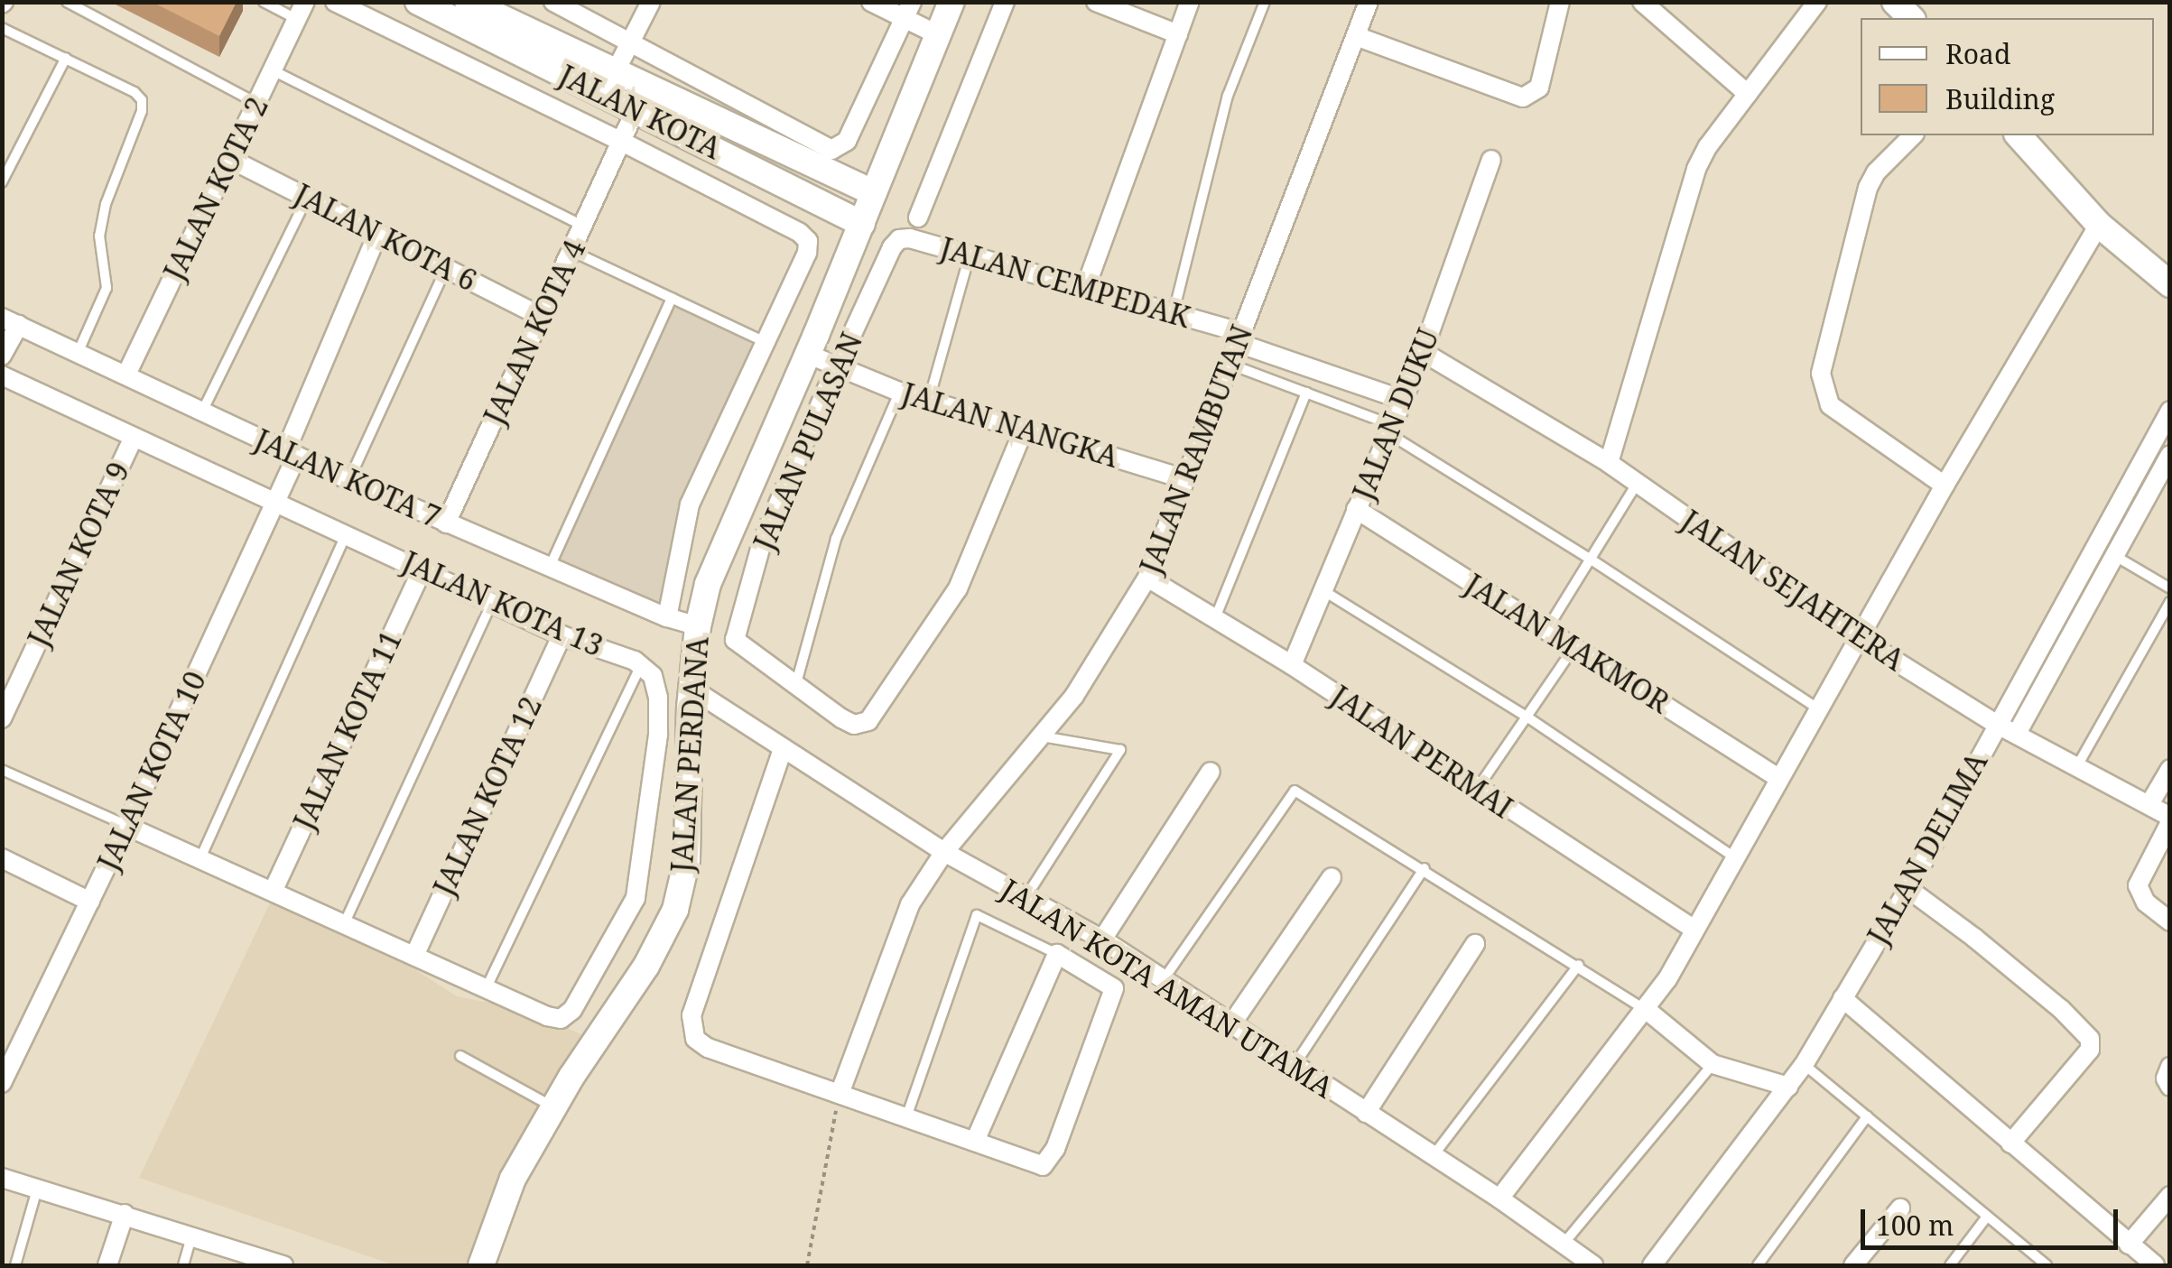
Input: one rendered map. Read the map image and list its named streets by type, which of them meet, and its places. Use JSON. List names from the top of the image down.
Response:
{
  "streets": {
    "street": [
      "JALAN KOTA",
      "JALAN KOTA 2",
      "JALAN KOTA 6",
      "JALAN CEMPEDAK",
      "JALAN KOTA 4",
      "JALAN DUKU",
      "JALAN NANGKA",
      "JALAN PULASAN",
      "JALAN RAMBUTAN",
      "JALAN KOTA 7",
      "JALAN KOTA 9",
      "JALAN SEJAHTERA",
      "JALAN KOTA 13",
      "JALAN MAKMOR",
      "JALAN KOTA 11",
      "JALAN PERMAI",
      "JALAN PERDANA",
      "JALAN KOTA 10",
      "JALAN KOTA 12",
      "JALAN DELIMA",
      "JALAN KOTA AMAN UTAMA"
    ]
  },
  "crossings": [
    ["JALAN KOTA", "JALAN KOTA 4"],
    ["JALAN KOTA", "JALAN PERDANA"],
    ["JALAN KOTA 2", "JALAN KOTA 6"],
    ["JALAN KOTA 2", "JALAN KOTA 7"],
    ["JALAN KOTA 6", "JALAN KOTA 4"],
    ["JALAN KOTA 6", "JALAN KOTA 10"],
    ["JALAN CEMPEDAK", "JALAN DUKU"],
    ["JALAN CEMPEDAK", "JALAN PULASAN"],
    ["JALAN CEMPEDAK", "JALAN RAMBUTAN"],
    ["JALAN KOTA 4", "JALAN KOTA 7"],
    ["JALAN DUKU", "JALAN SEJAHTERA"],
    ["JALAN DUKU", "JALAN MAKMOR"],
    ["JALAN DUKU", "JALAN PERMAI"],
    ["JALAN NANGKA", "JALAN PULASAN"],
    ["JALAN NANGKA", "JALAN RAMBUTAN"],
    ["JALAN NANGKA", "JALAN PERDANA"],
    ["JALAN RAMBUTAN", "JALAN PERMAI"],
    ["JALAN RAMBUTAN", "JALAN KOTA AMAN UTAMA"],
    ["JALAN KOTA 7", "JALAN PERDANA"],
    ["JALAN KOTA 7", "JALAN KOTA 10"],
    ["JALAN KOTA 9", "JALAN KOTA 13"],
    ["JALAN SEJAHTERA", "JALAN DELIMA"],
    ["JALAN KOTA 13", "JALAN KOTA 11"],
    ["JALAN KOTA 13", "JALAN KOTA 10"],
    ["JALAN KOTA 13", "JALAN KOTA 12"],
    ["JALAN PERDANA", "JALAN KOTA AMAN UTAMA"]
  ],
  "legend": ["Road", "Building"],
  "scale_bar": "100 m"
}
